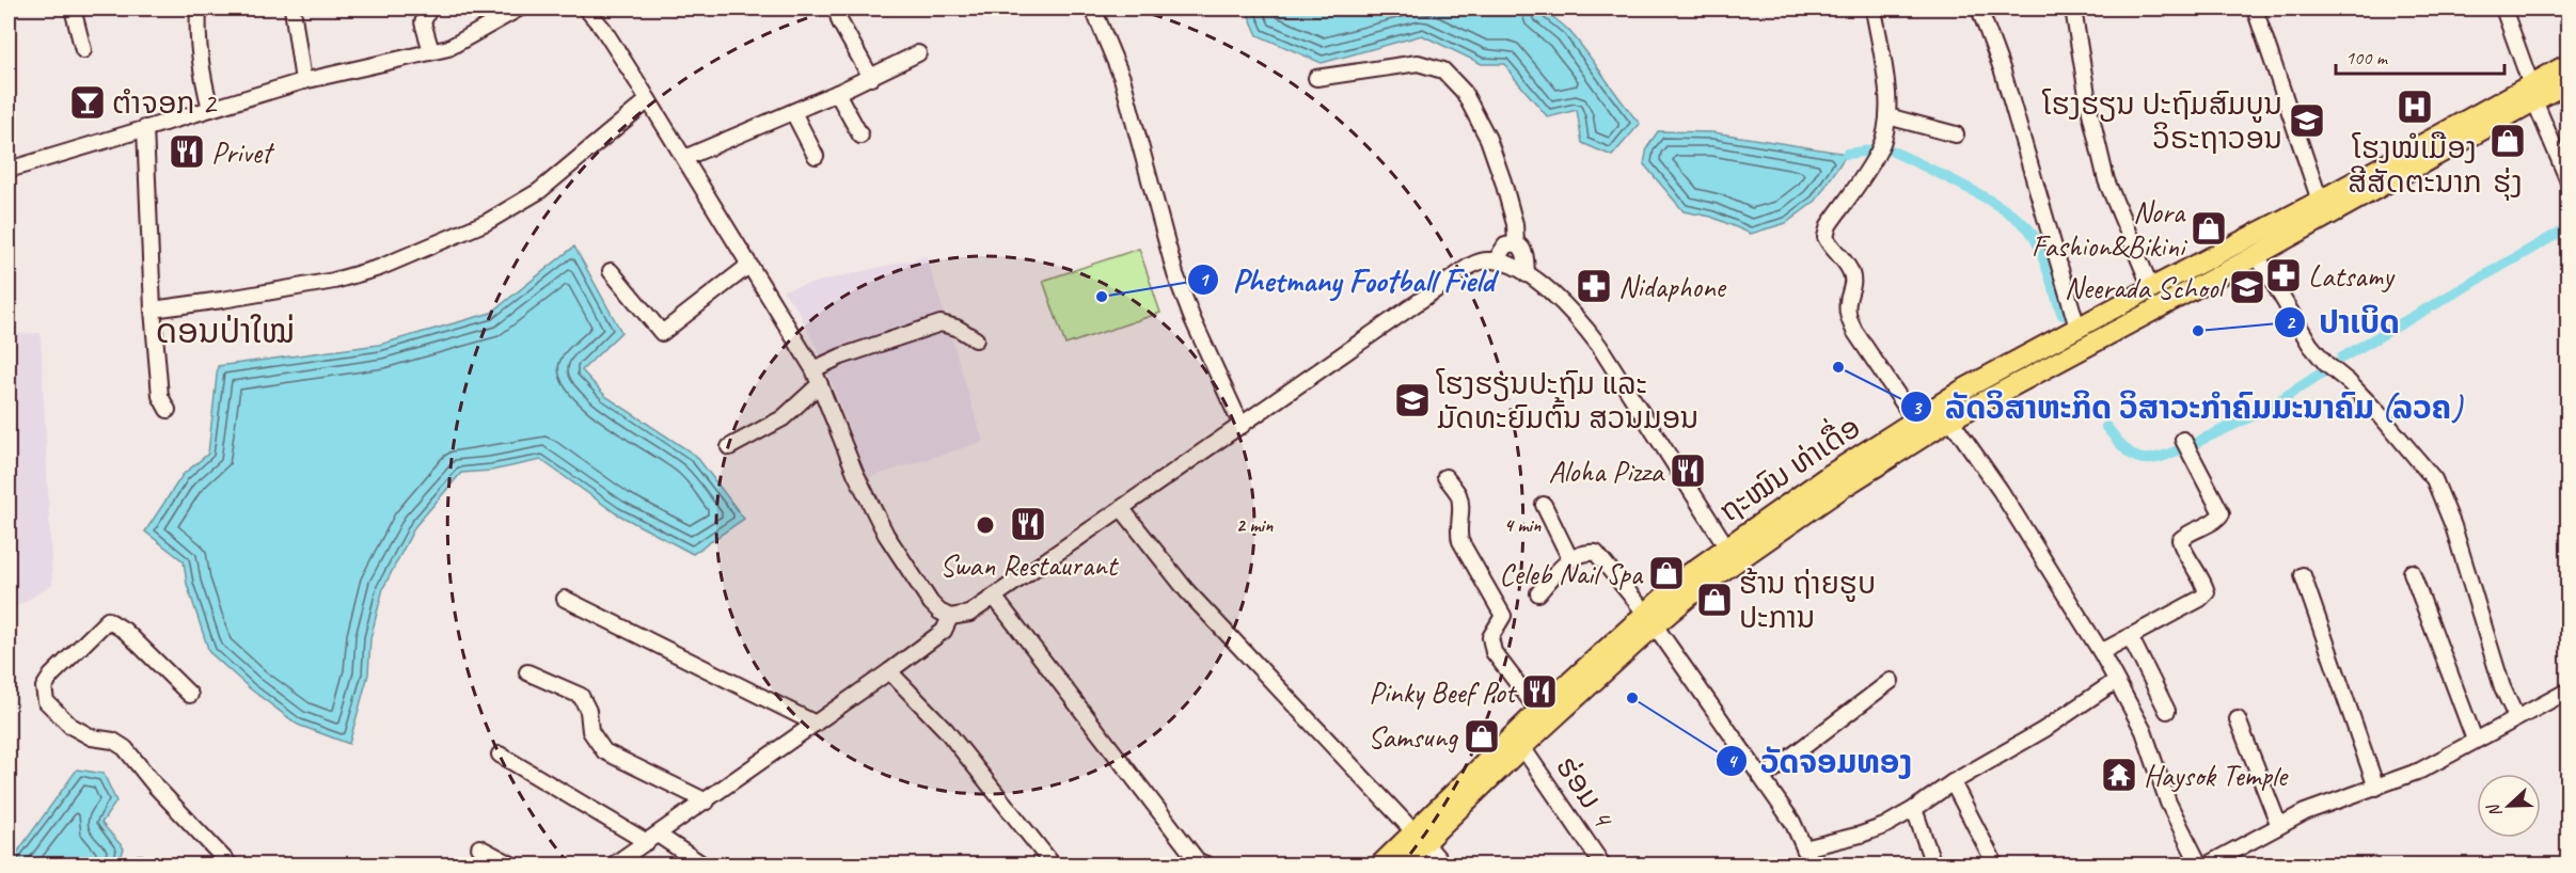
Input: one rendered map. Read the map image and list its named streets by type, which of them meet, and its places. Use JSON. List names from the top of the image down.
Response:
{
  "streets": {
    "main road": ["ຖະໝົນ ທ່າເດື່ອ"],
    "street": ["ຮ່ອມ 4"]
  },
  "crossings": [
    ["ຖະໝົນ ທ່າເດື່ອ", "ຮ່ອມ 4"]
  ],
  "districts": ["ດອນປ່າໃໝ່"],
  "places": {
    "bar": ["ຕຳຈອກ 2"],
    "hospital": ["ໂຮງໝໍເມືອງ ສີສັດຕະນາກ"],
    "school or university": ["ໂຮງຮຽນ ປະຖົມສົມບູນ ວິຣະຖາວອນ", "Neerada School", "ໂຮງຮຽນປະຖົມ ແລະ ມັດທະຍົມຕົ້ນ ສວນມອນ"],
    "shop": [
      "ຮຸ່ງ",
      "Nora Fashion&Bikini",
      "Celeb Nail Spa",
      "ຮ້ານ ຖ່າຍຮູບ ປະການ",
      "Samsung"
    ],
    "restaurant": [
      "Privet",
      "Aloha Pizza",
      "Swan Restaurant",
      "Pinky Beef Pot"
    ],
    "pharmacy": ["Latsamy", "Nidaphone"],
    "other": [
      "Phetmany Football Field",
      "ປາເບິດ",
      "ລັດວິສາຫະກິດ ວິສາວະກຳຄົມມະນາຄົມ (ລວຄ)",
      "ວັດຈອມທອງ"
    ],
    "temple": ["Haysok Temple"]
  },
  "scale_bar": "100 m",
  "north": "left",
  "rings": ["2 min", "4 min"]
}
